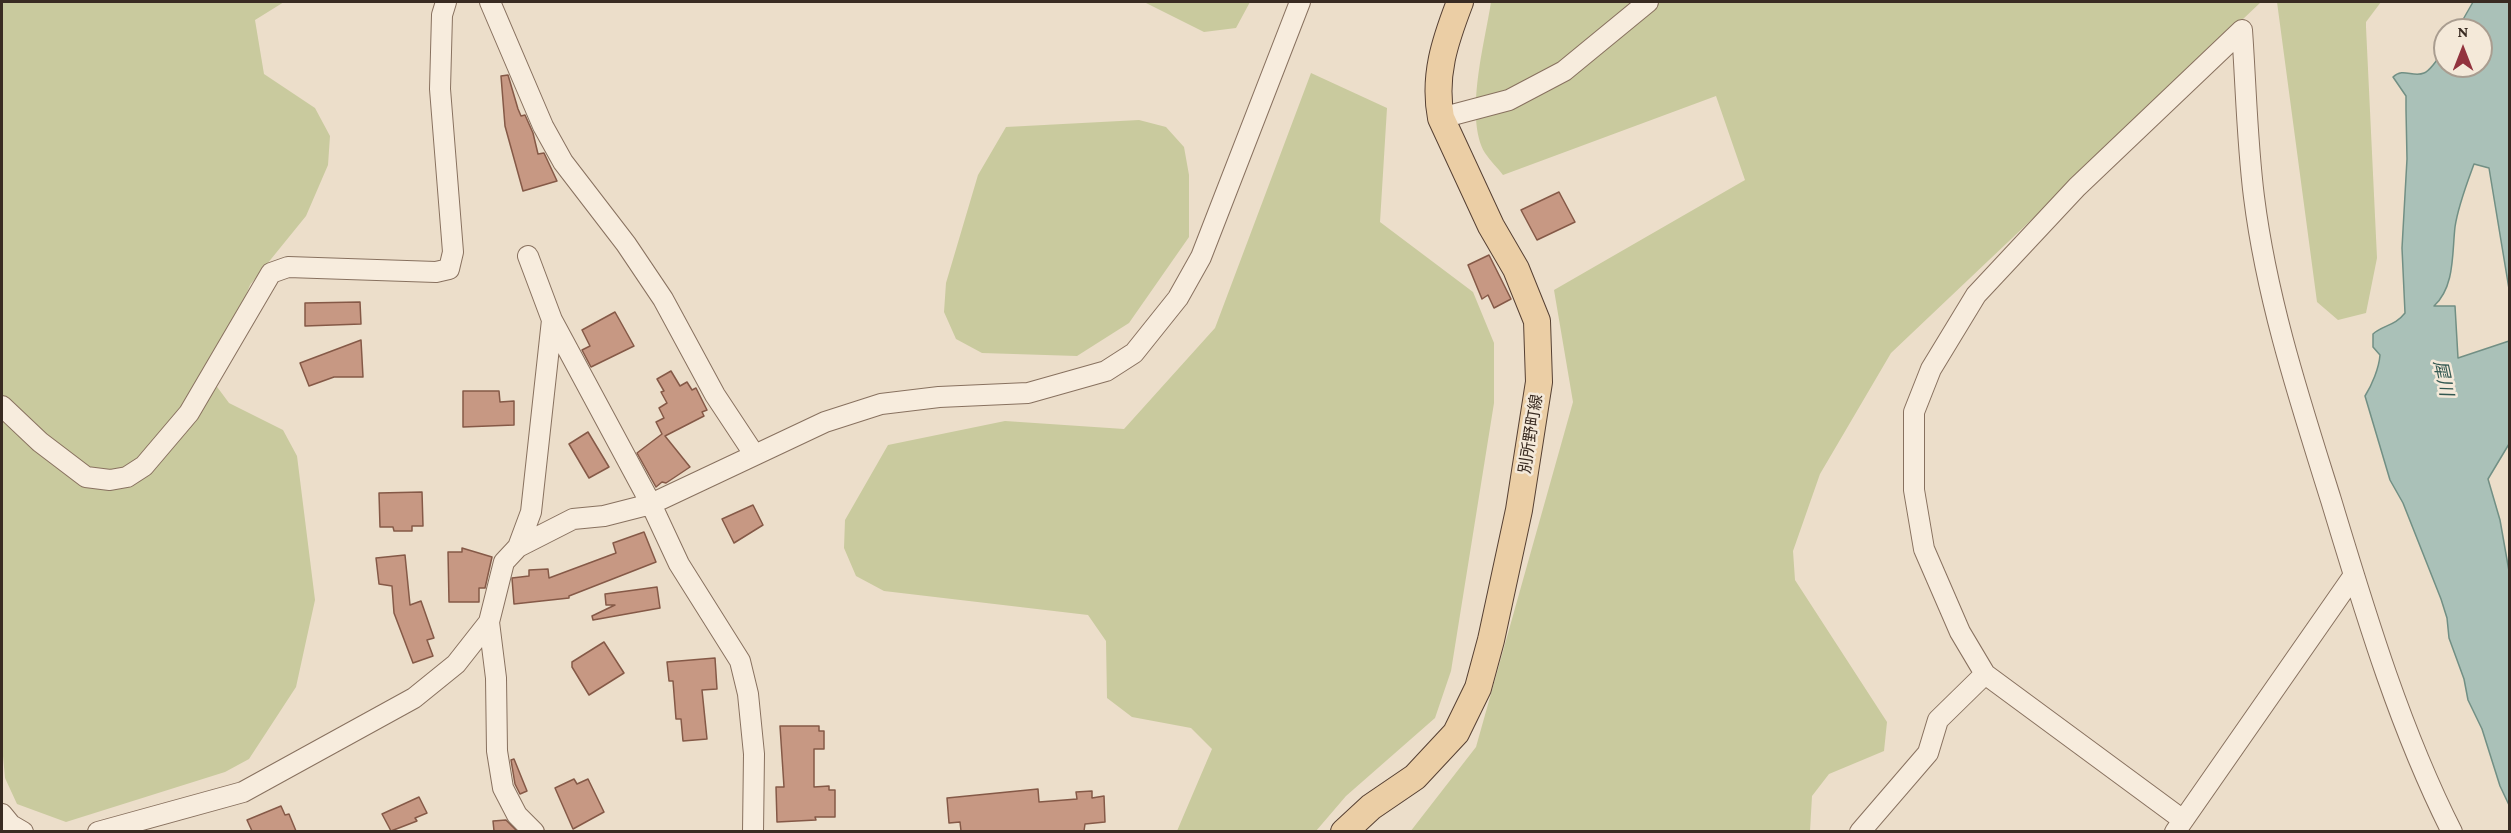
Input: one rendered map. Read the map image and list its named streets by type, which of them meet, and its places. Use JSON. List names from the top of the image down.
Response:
{
  "streets": {
    "main road": ["別所野町線"]
  },
  "water": ["犀川"],
  "north": "top"
}
